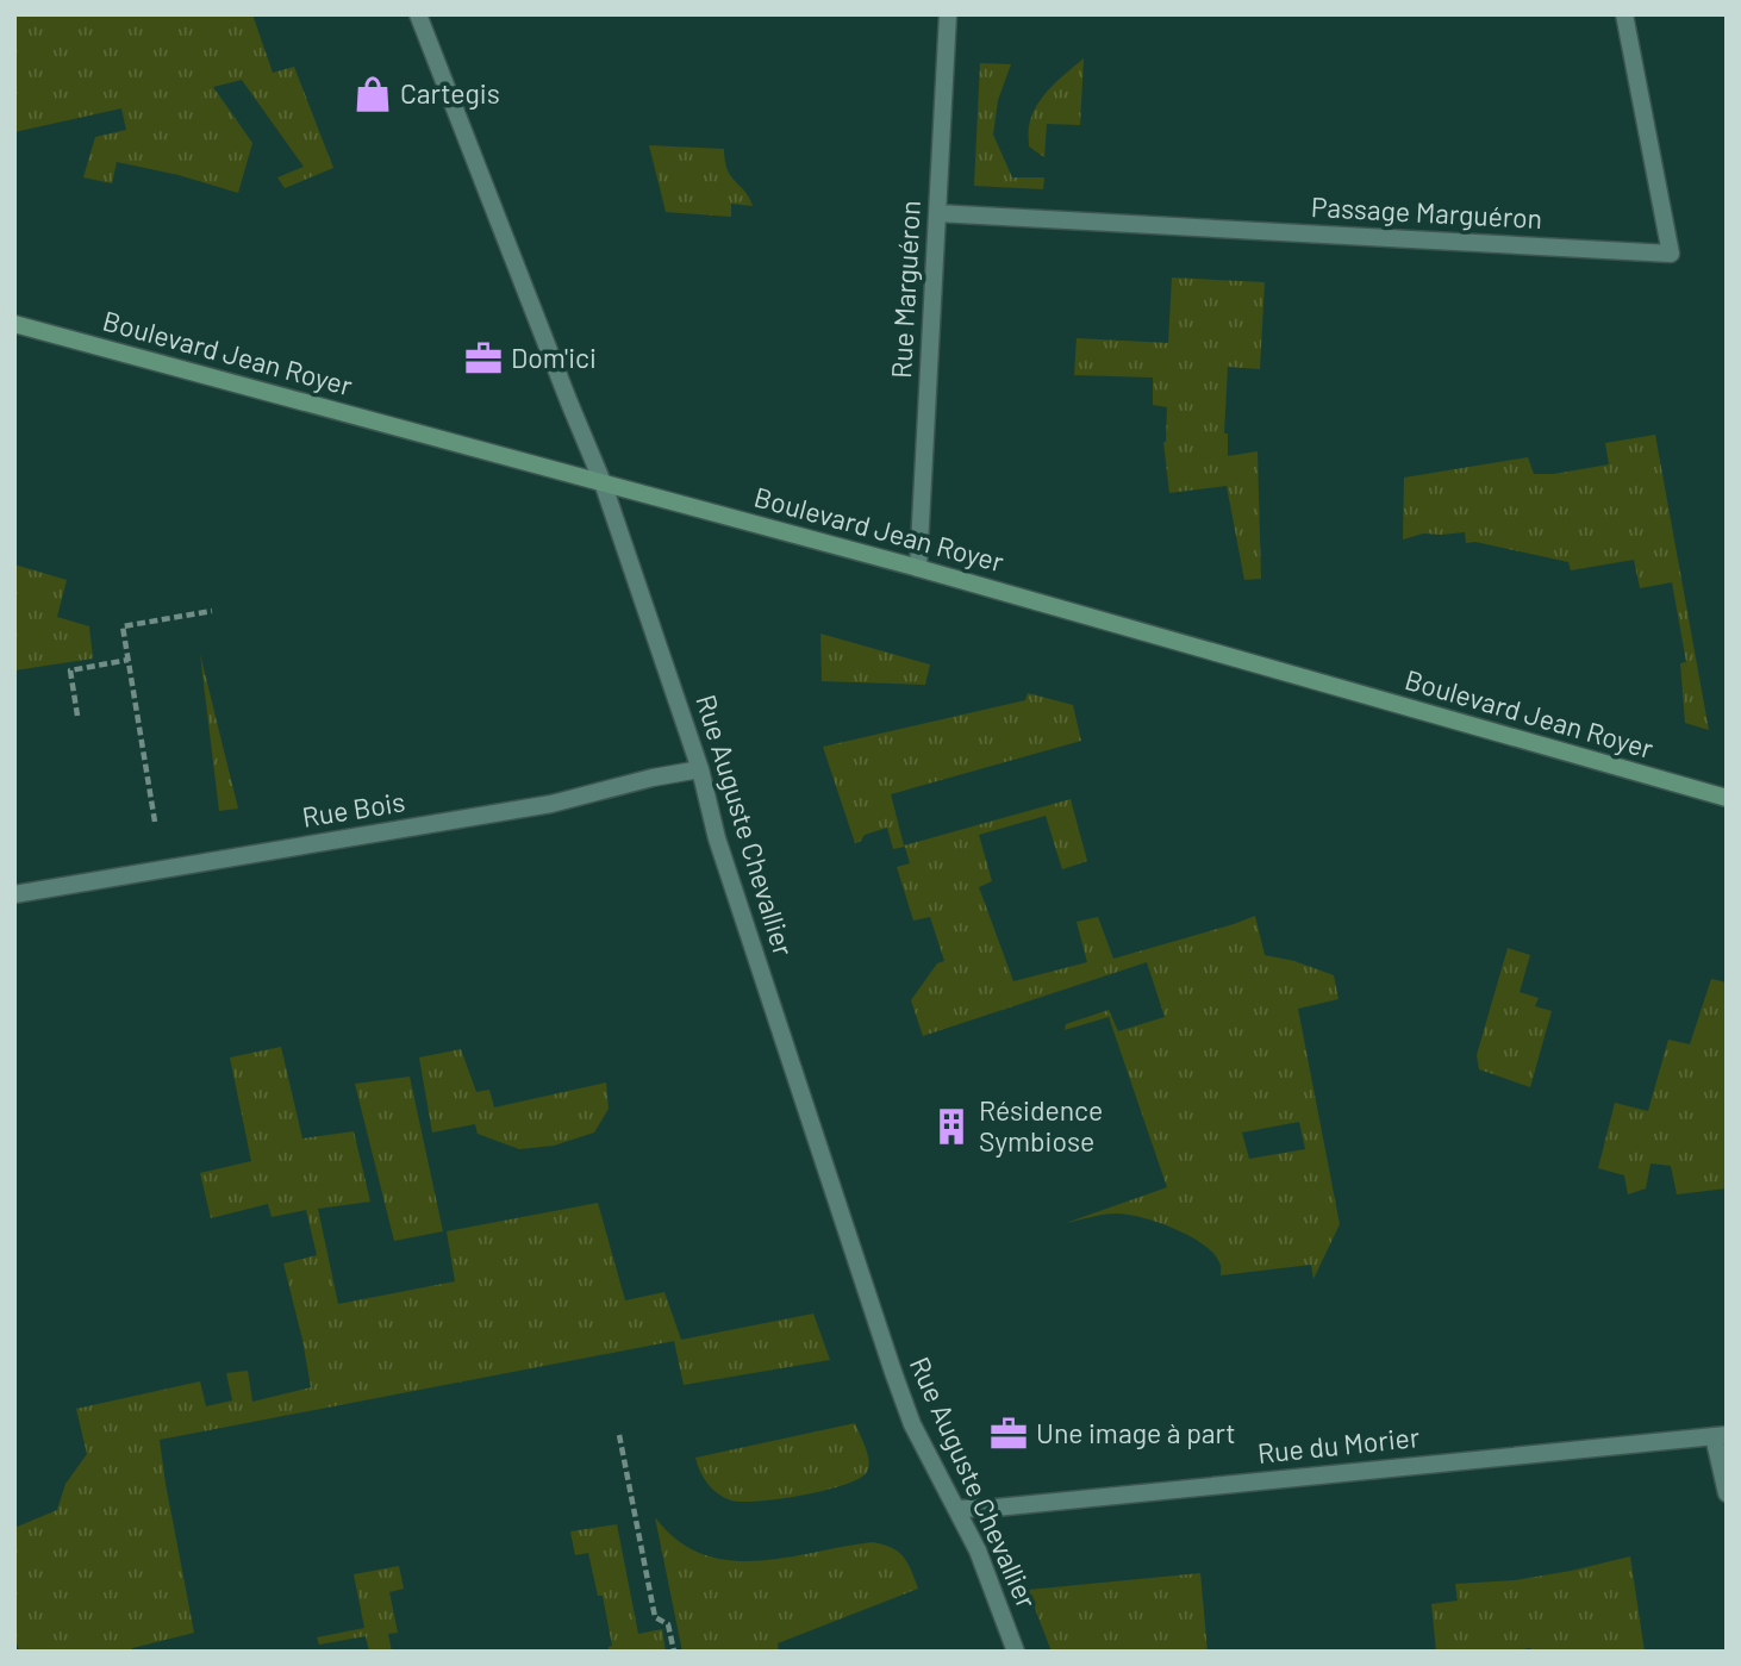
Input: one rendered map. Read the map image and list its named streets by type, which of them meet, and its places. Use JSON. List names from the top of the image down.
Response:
{
  "streets": {
    "street": [
      "Passage Marguéron",
      "Rue Marguéron",
      "Boulevard Jean Royer",
      "Rue Bois",
      "Rue Auguste Chevallier",
      "Rue du Morier"
    ]
  },
  "crossings": [
    ["Passage Marguéron", "Rue Marguéron"],
    ["Rue Marguéron", "Boulevard Jean Royer"],
    ["Boulevard Jean Royer", "Rue Auguste Chevallier"],
    ["Rue Bois", "Rue Auguste Chevallier"],
    ["Rue Auguste Chevallier", "Rue du Morier"]
  ],
  "places": {
    "shop": ["Cartegis"],
    "office": ["Dom'ici", "Une image à part"],
    "building": ["Résidence Symbiose"]
  }
}
